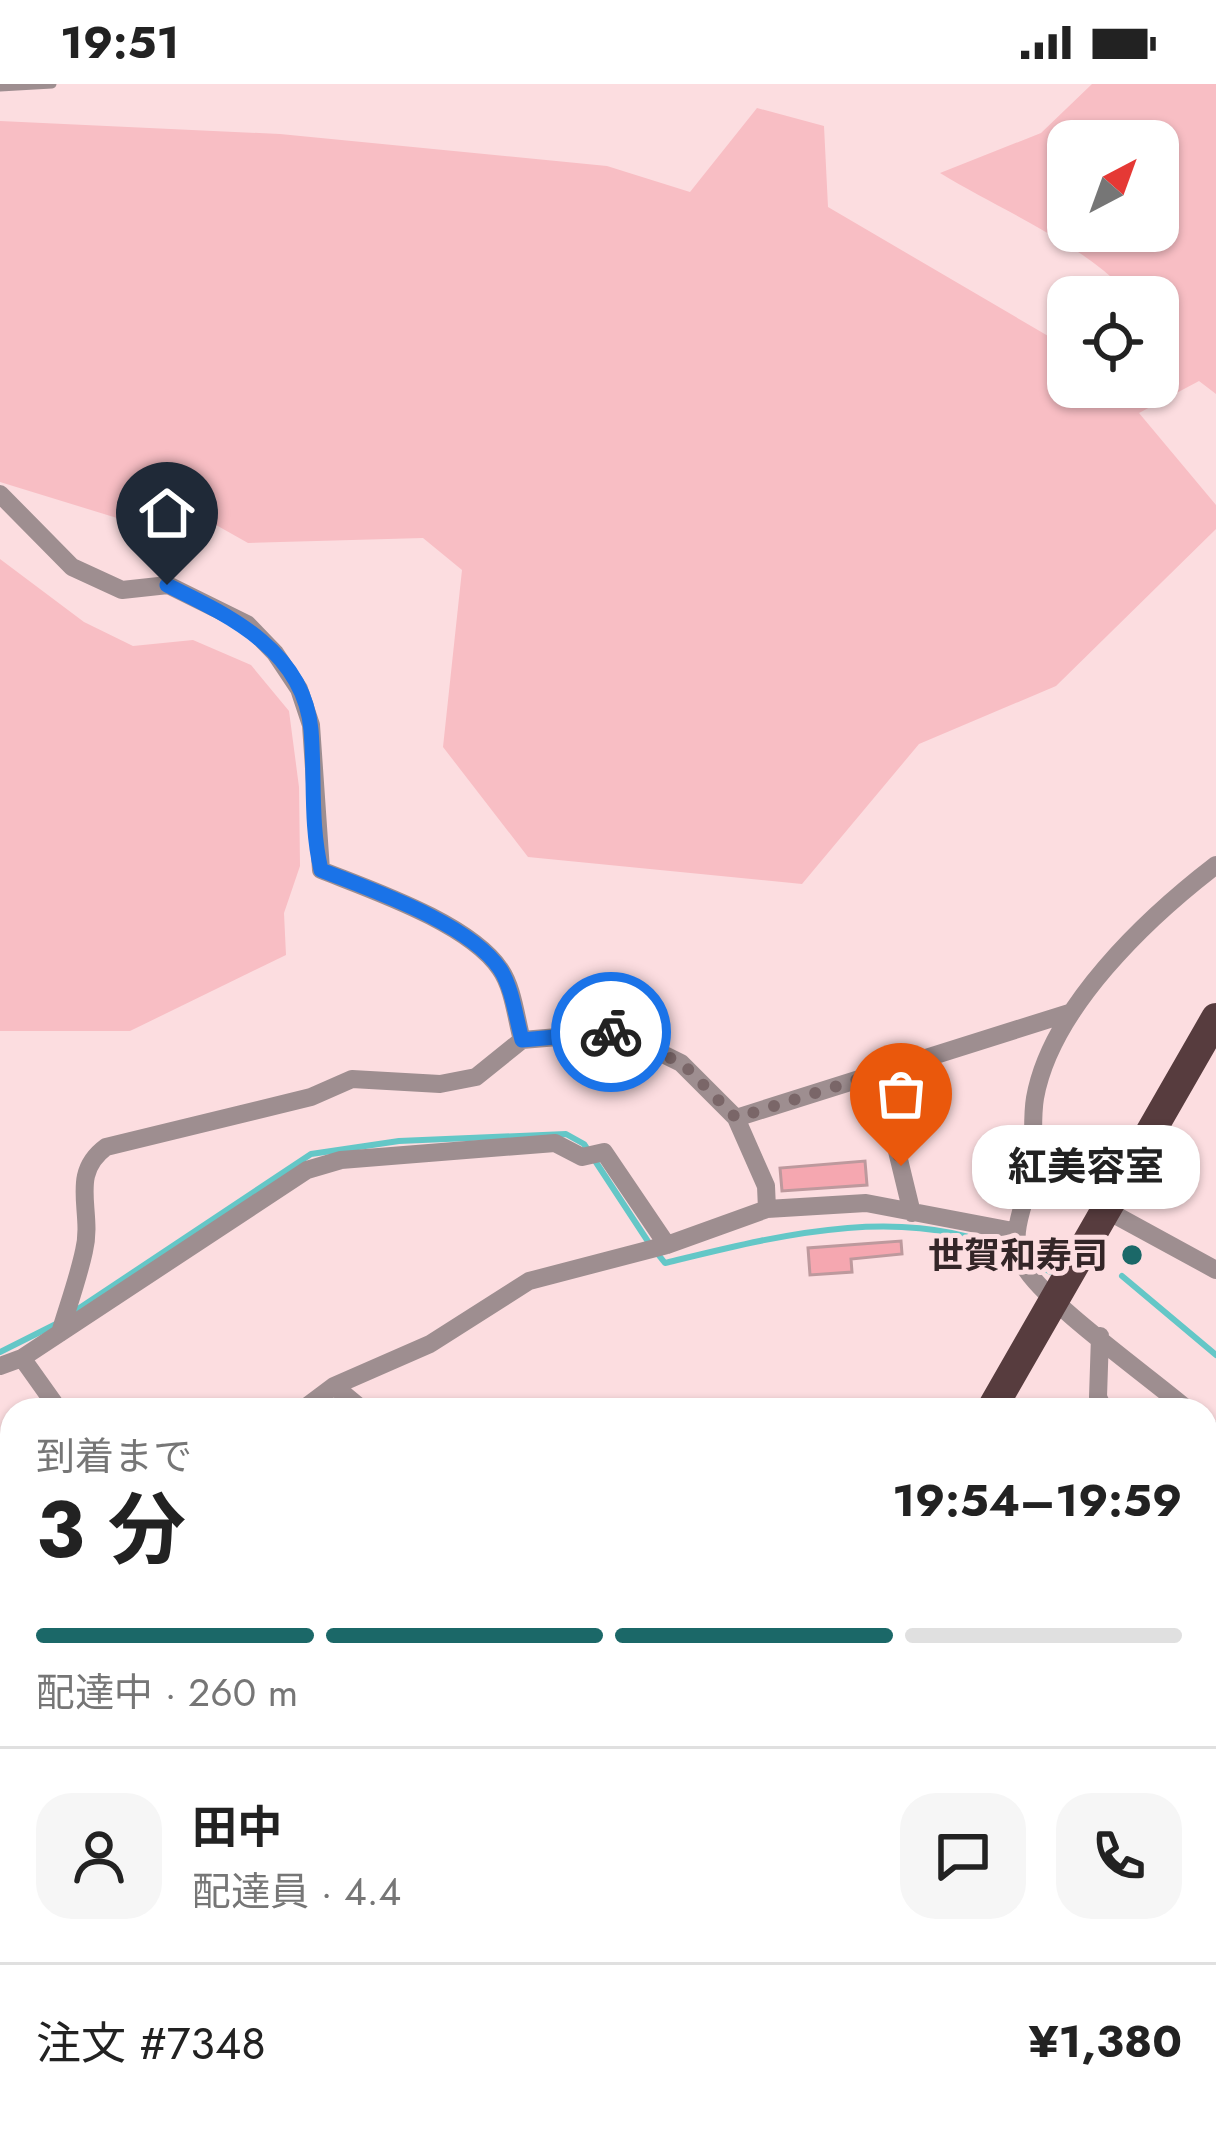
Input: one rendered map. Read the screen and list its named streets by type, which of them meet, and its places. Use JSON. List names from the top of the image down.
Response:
{
  "places": ["紅美容室", "世賀和寿司"],
  "north": "top right",
  "page": {
    "status": "19:51",
    "bubble": "紅美容室",
    "heading": ["3 分", "到着まで", "19:54–19:59"],
    "panel": [
      "田中",
      "配達員 · 4.4",
      "注文 #7348",
      "¥1,380"
    ],
    "bar": "配達中 · 260 m"
  }
}
